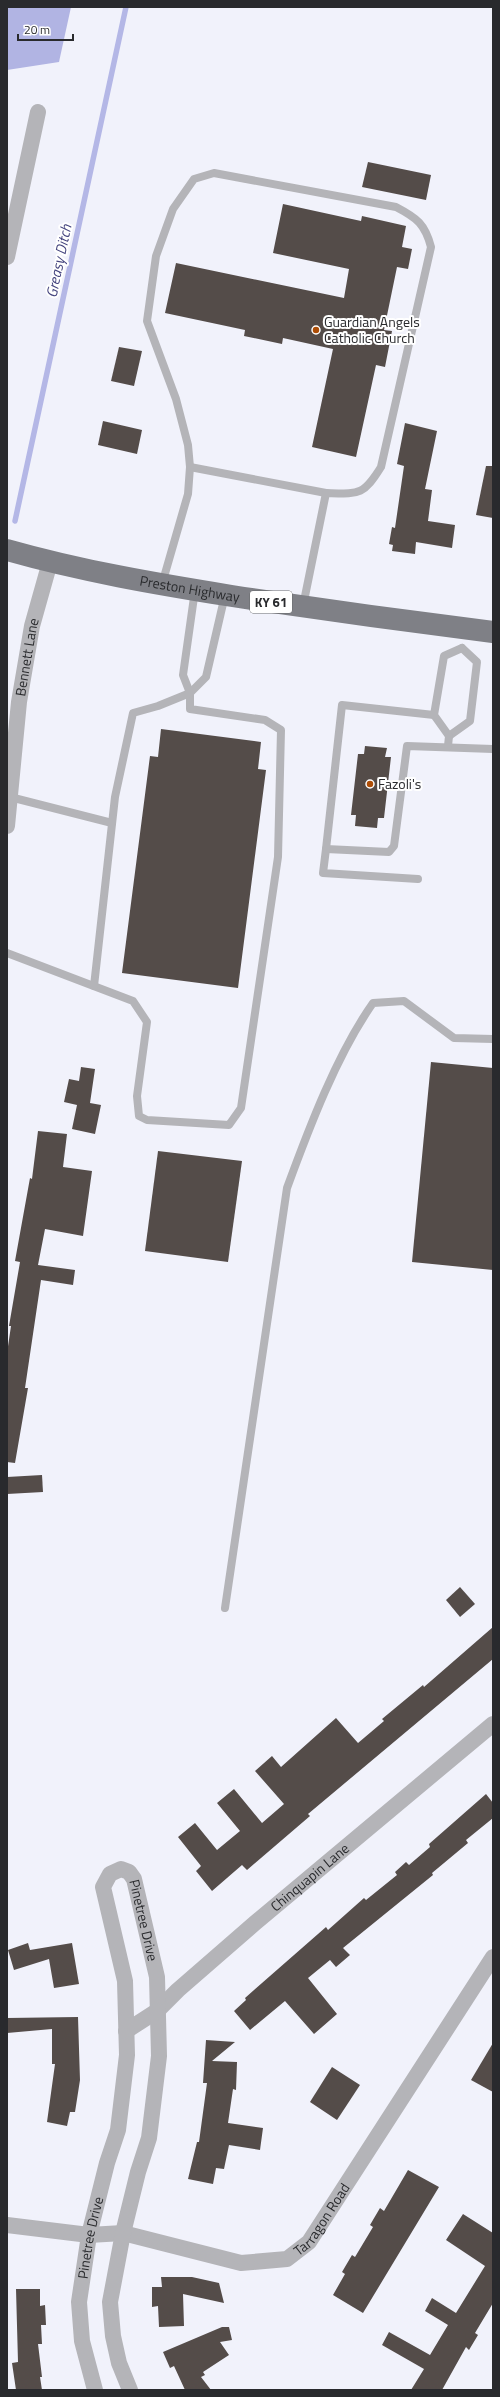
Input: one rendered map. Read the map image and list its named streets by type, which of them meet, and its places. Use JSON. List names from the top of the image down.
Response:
{
  "streets": {
    "main road": ["Preston Highway", "KY 61"],
    "street": [
      "Bennett Lane",
      "Chinquapin Lane",
      "Pinetree Drive",
      "Tarragon Road"
    ]
  },
  "crossings": [
    ["Preston Highway", "Bennett Lane"],
    ["Chinquapin Lane", "Pinetree Drive"],
    ["Pinetree Drive", "Tarragon Road"]
  ],
  "water": ["Greasy Ditch"],
  "places": ["Guardian Angels Catholic Church", "Fazoli's"],
  "scale_bar": "20 m"
}
